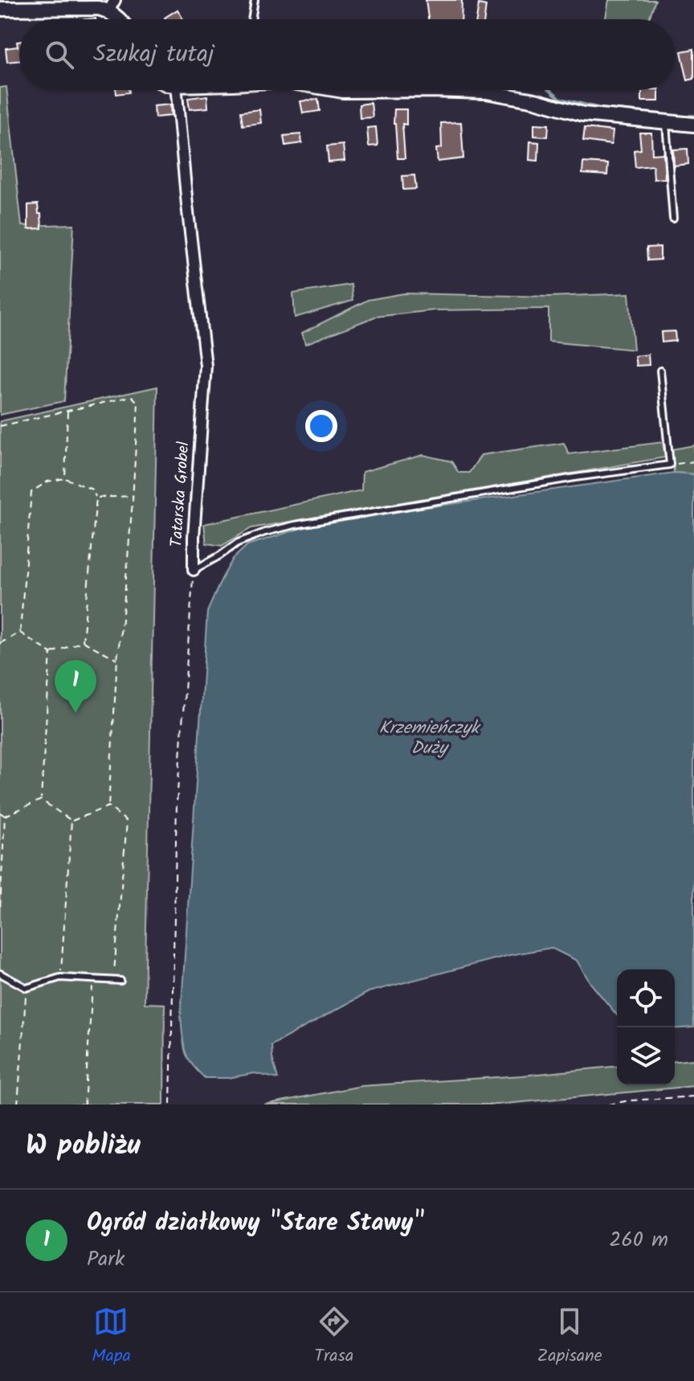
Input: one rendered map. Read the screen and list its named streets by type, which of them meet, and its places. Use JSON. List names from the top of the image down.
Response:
{
  "streets": {
    "street": ["Tatarska Grobel"]
  },
  "water": ["Krzemieńczyk Duży"],
  "page": {
    "search": "Szukaj tutaj",
    "pins": "1",
    "heading": "W pobliżu",
    "list": [
      {
        "mark": "1",
        "name": "Ogród działkowy \"Stare Stawy\"",
        "note": "Park",
        "value": "260 m"
      }
    ],
    "nav": ["Mapa", "Trasa", "Zapisane"]
  }
}
